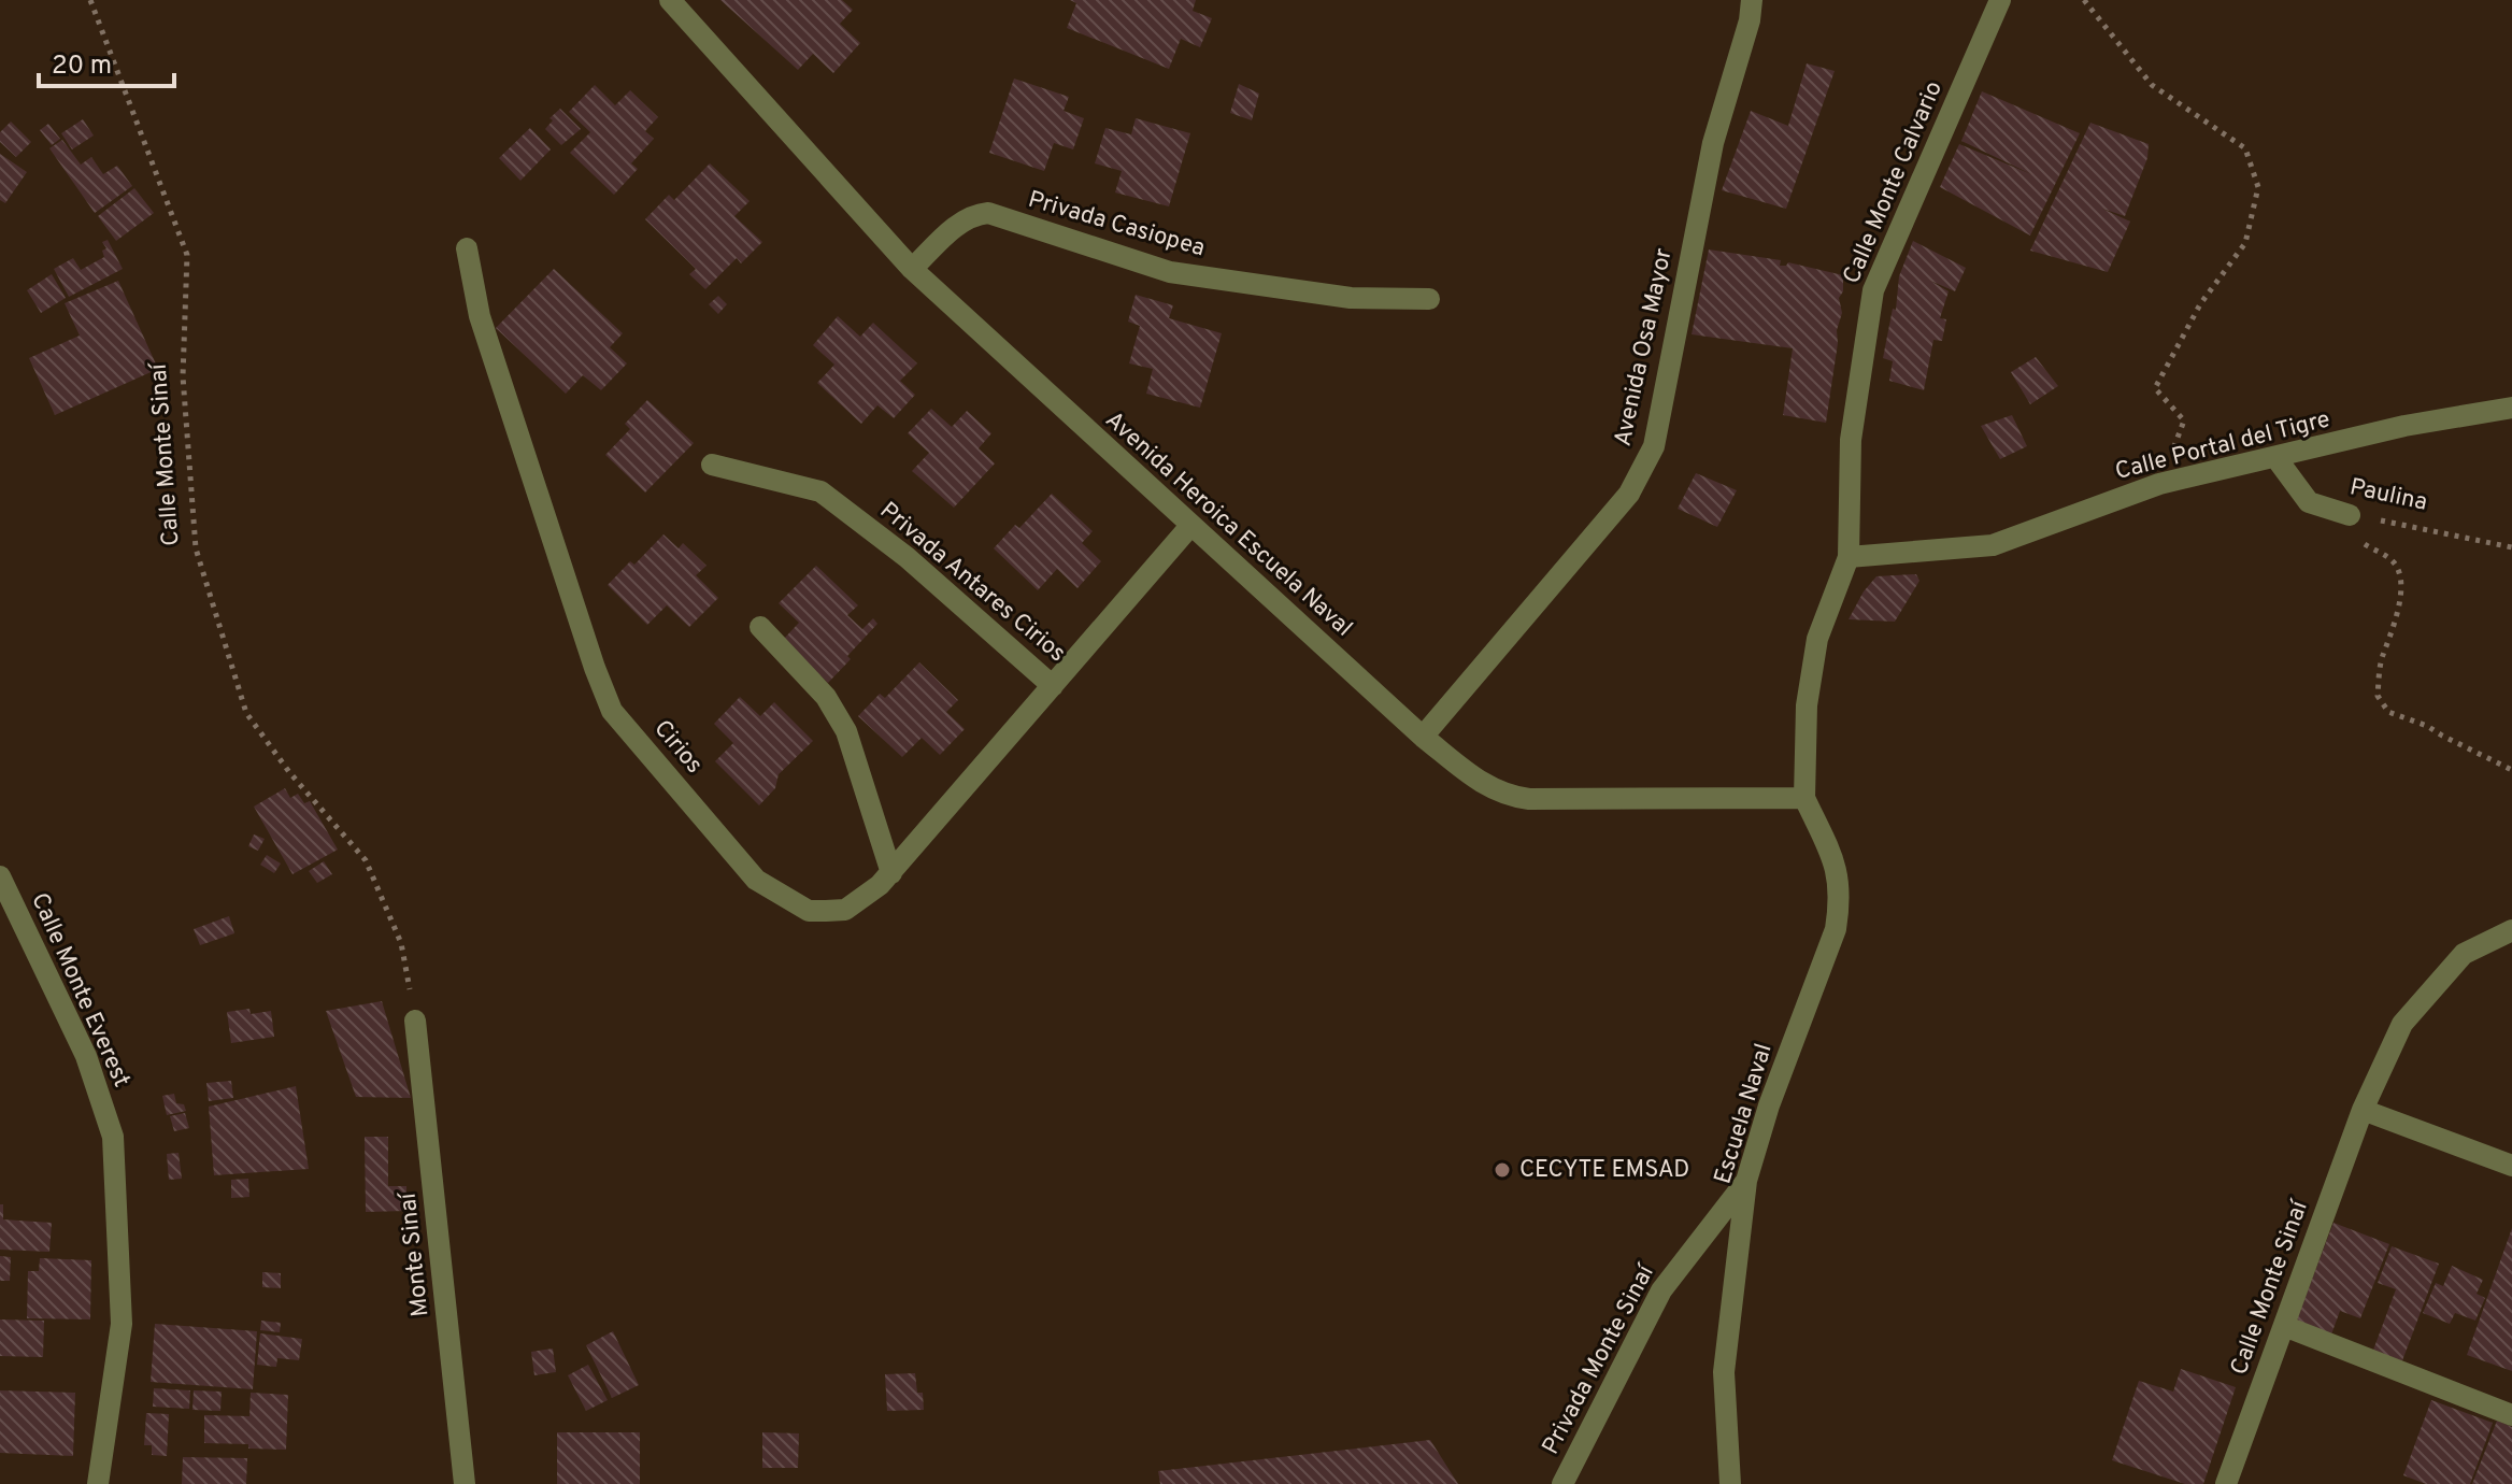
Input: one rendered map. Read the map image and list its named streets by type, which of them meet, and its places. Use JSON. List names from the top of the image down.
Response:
{
  "streets": {
    "street": [
      "Calle Monte Calvario",
      "Privada Casiopea",
      "Avenida Osa Mayor",
      "Calle Portal del Tigre",
      "Calle Monte Sinaí",
      "Paulina",
      "Avenida Heroica Escuela Naval",
      "Privada Antares Cirios",
      "Cirios",
      "Calle Monte Everest",
      "Escuela Naval",
      "Monte Sinaí",
      "Privada Monte Sinaí"
    ]
  },
  "crossings": [
    ["Calle Monte Calvario", "Calle Portal del Tigre"],
    ["Calle Monte Calvario", "Avenida Heroica Escuela Naval"],
    ["Calle Monte Calvario", "Escuela Naval"],
    ["Privada Casiopea", "Avenida Heroica Escuela Naval"],
    ["Avenida Osa Mayor", "Avenida Heroica Escuela Naval"],
    ["Calle Portal del Tigre", "Paulina"],
    ["Calle Monte Sinaí", "Monte Sinaí"],
    ["Avenida Heroica Escuela Naval", "Privada Antares Cirios"],
    ["Avenida Heroica Escuela Naval", "Escuela Naval"],
    ["Privada Antares Cirios", "Cirios"],
    ["Escuela Naval", "Privada Monte Sinaí"]
  ],
  "places": ["CECYTE EMSAD"],
  "scale_bar": "20 m"
}
